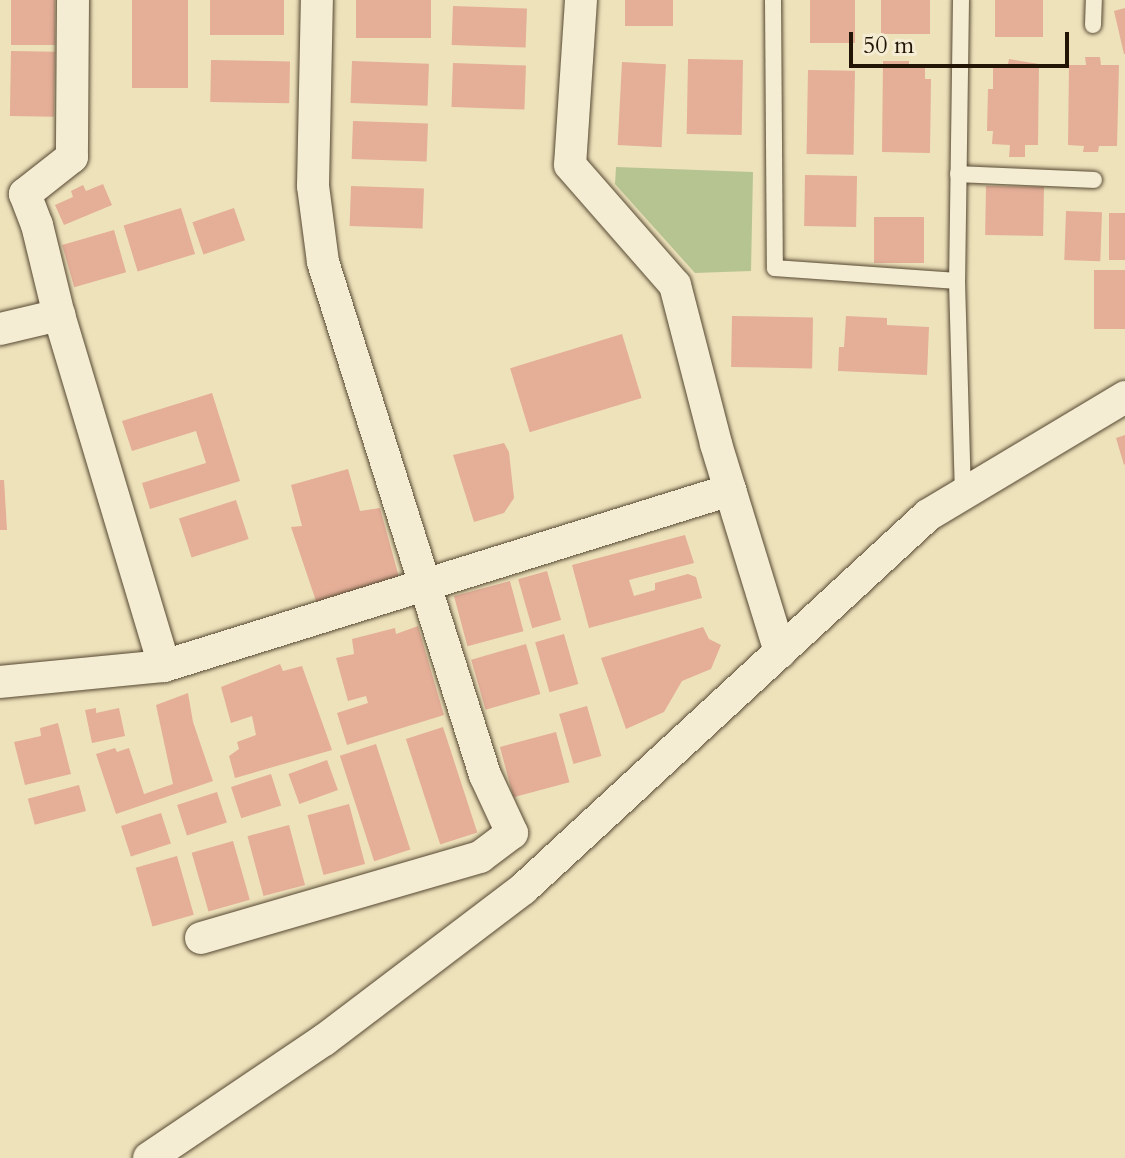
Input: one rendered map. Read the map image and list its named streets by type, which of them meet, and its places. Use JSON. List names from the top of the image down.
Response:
{
  "scale_bar": "50 m"
}
